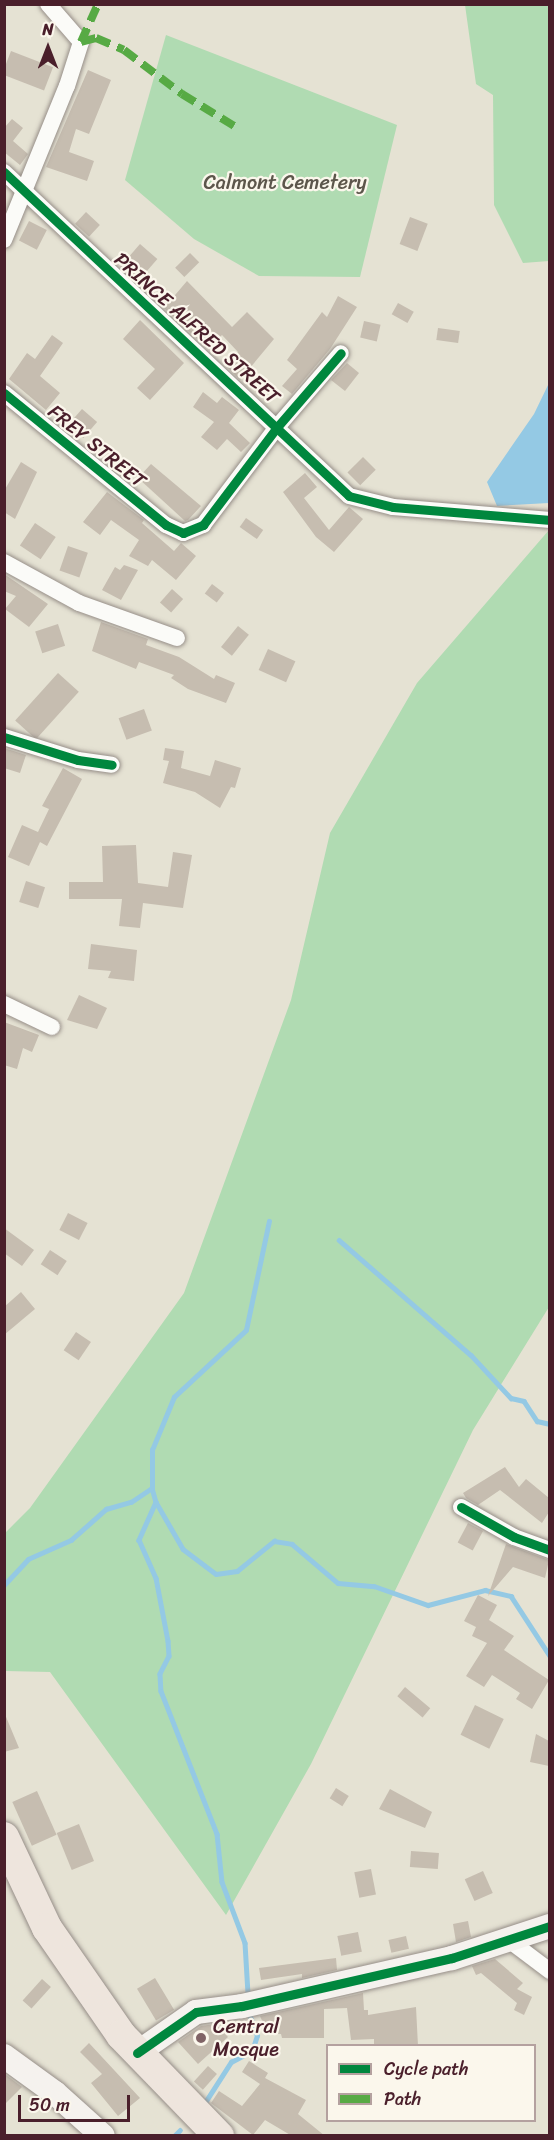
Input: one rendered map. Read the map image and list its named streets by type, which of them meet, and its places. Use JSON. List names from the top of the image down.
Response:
{
  "streets": {
    "street": ["PRINCE ALFRED STREET", "FREY STREET"]
  },
  "crossings": [
    ["PRINCE ALFRED STREET", "FREY STREET"]
  ],
  "parks": ["Calmont Cemetery"],
  "places": ["Central Mosque"],
  "legend": ["Cycle path", "Path"],
  "scale_bar": "50 m",
  "north": "top"
}
